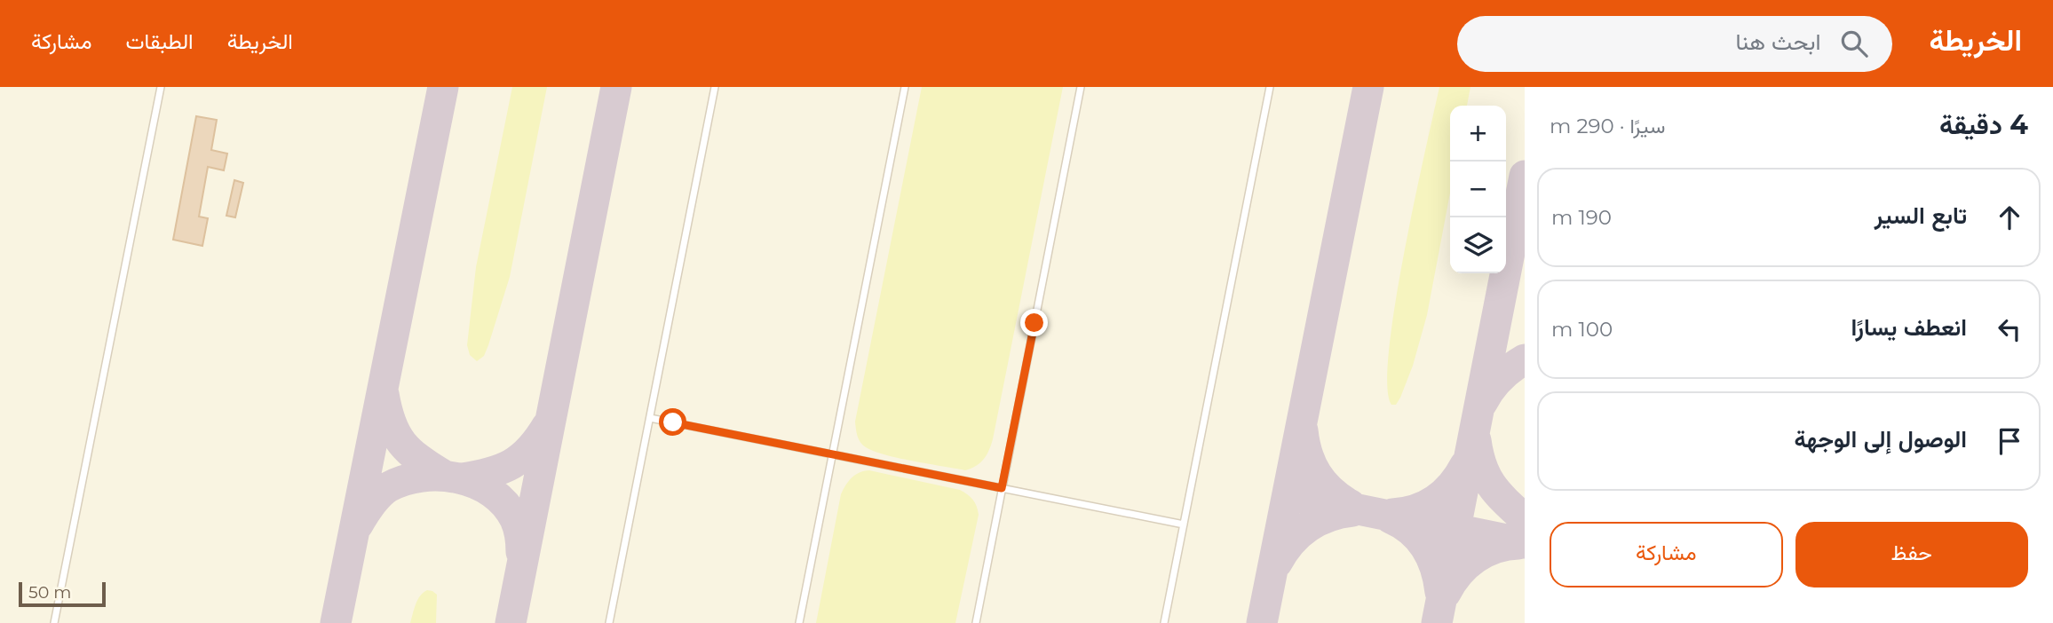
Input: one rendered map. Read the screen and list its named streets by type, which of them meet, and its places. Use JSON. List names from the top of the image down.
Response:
{
  "scale_bar": "50 m",
  "page": {
    "header": "الخريطة",
    "search": "ابحث هنا",
    "nav": ["الخريطة", "الطبقات", "مشاركة"],
    "heading": ["4 دقيقة", "سيرًا · 290 m"],
    "map_buttons": ["+", "−"],
    "list": [
      ["تابع السير", "190 m"],
      ["انعطف يسارًا", "100 m"],
      "الوصول إلى الوجهة"
    ],
    "buttons": ["حفظ", "مشاركة"],
    "scale": "50 m"
  }
}
